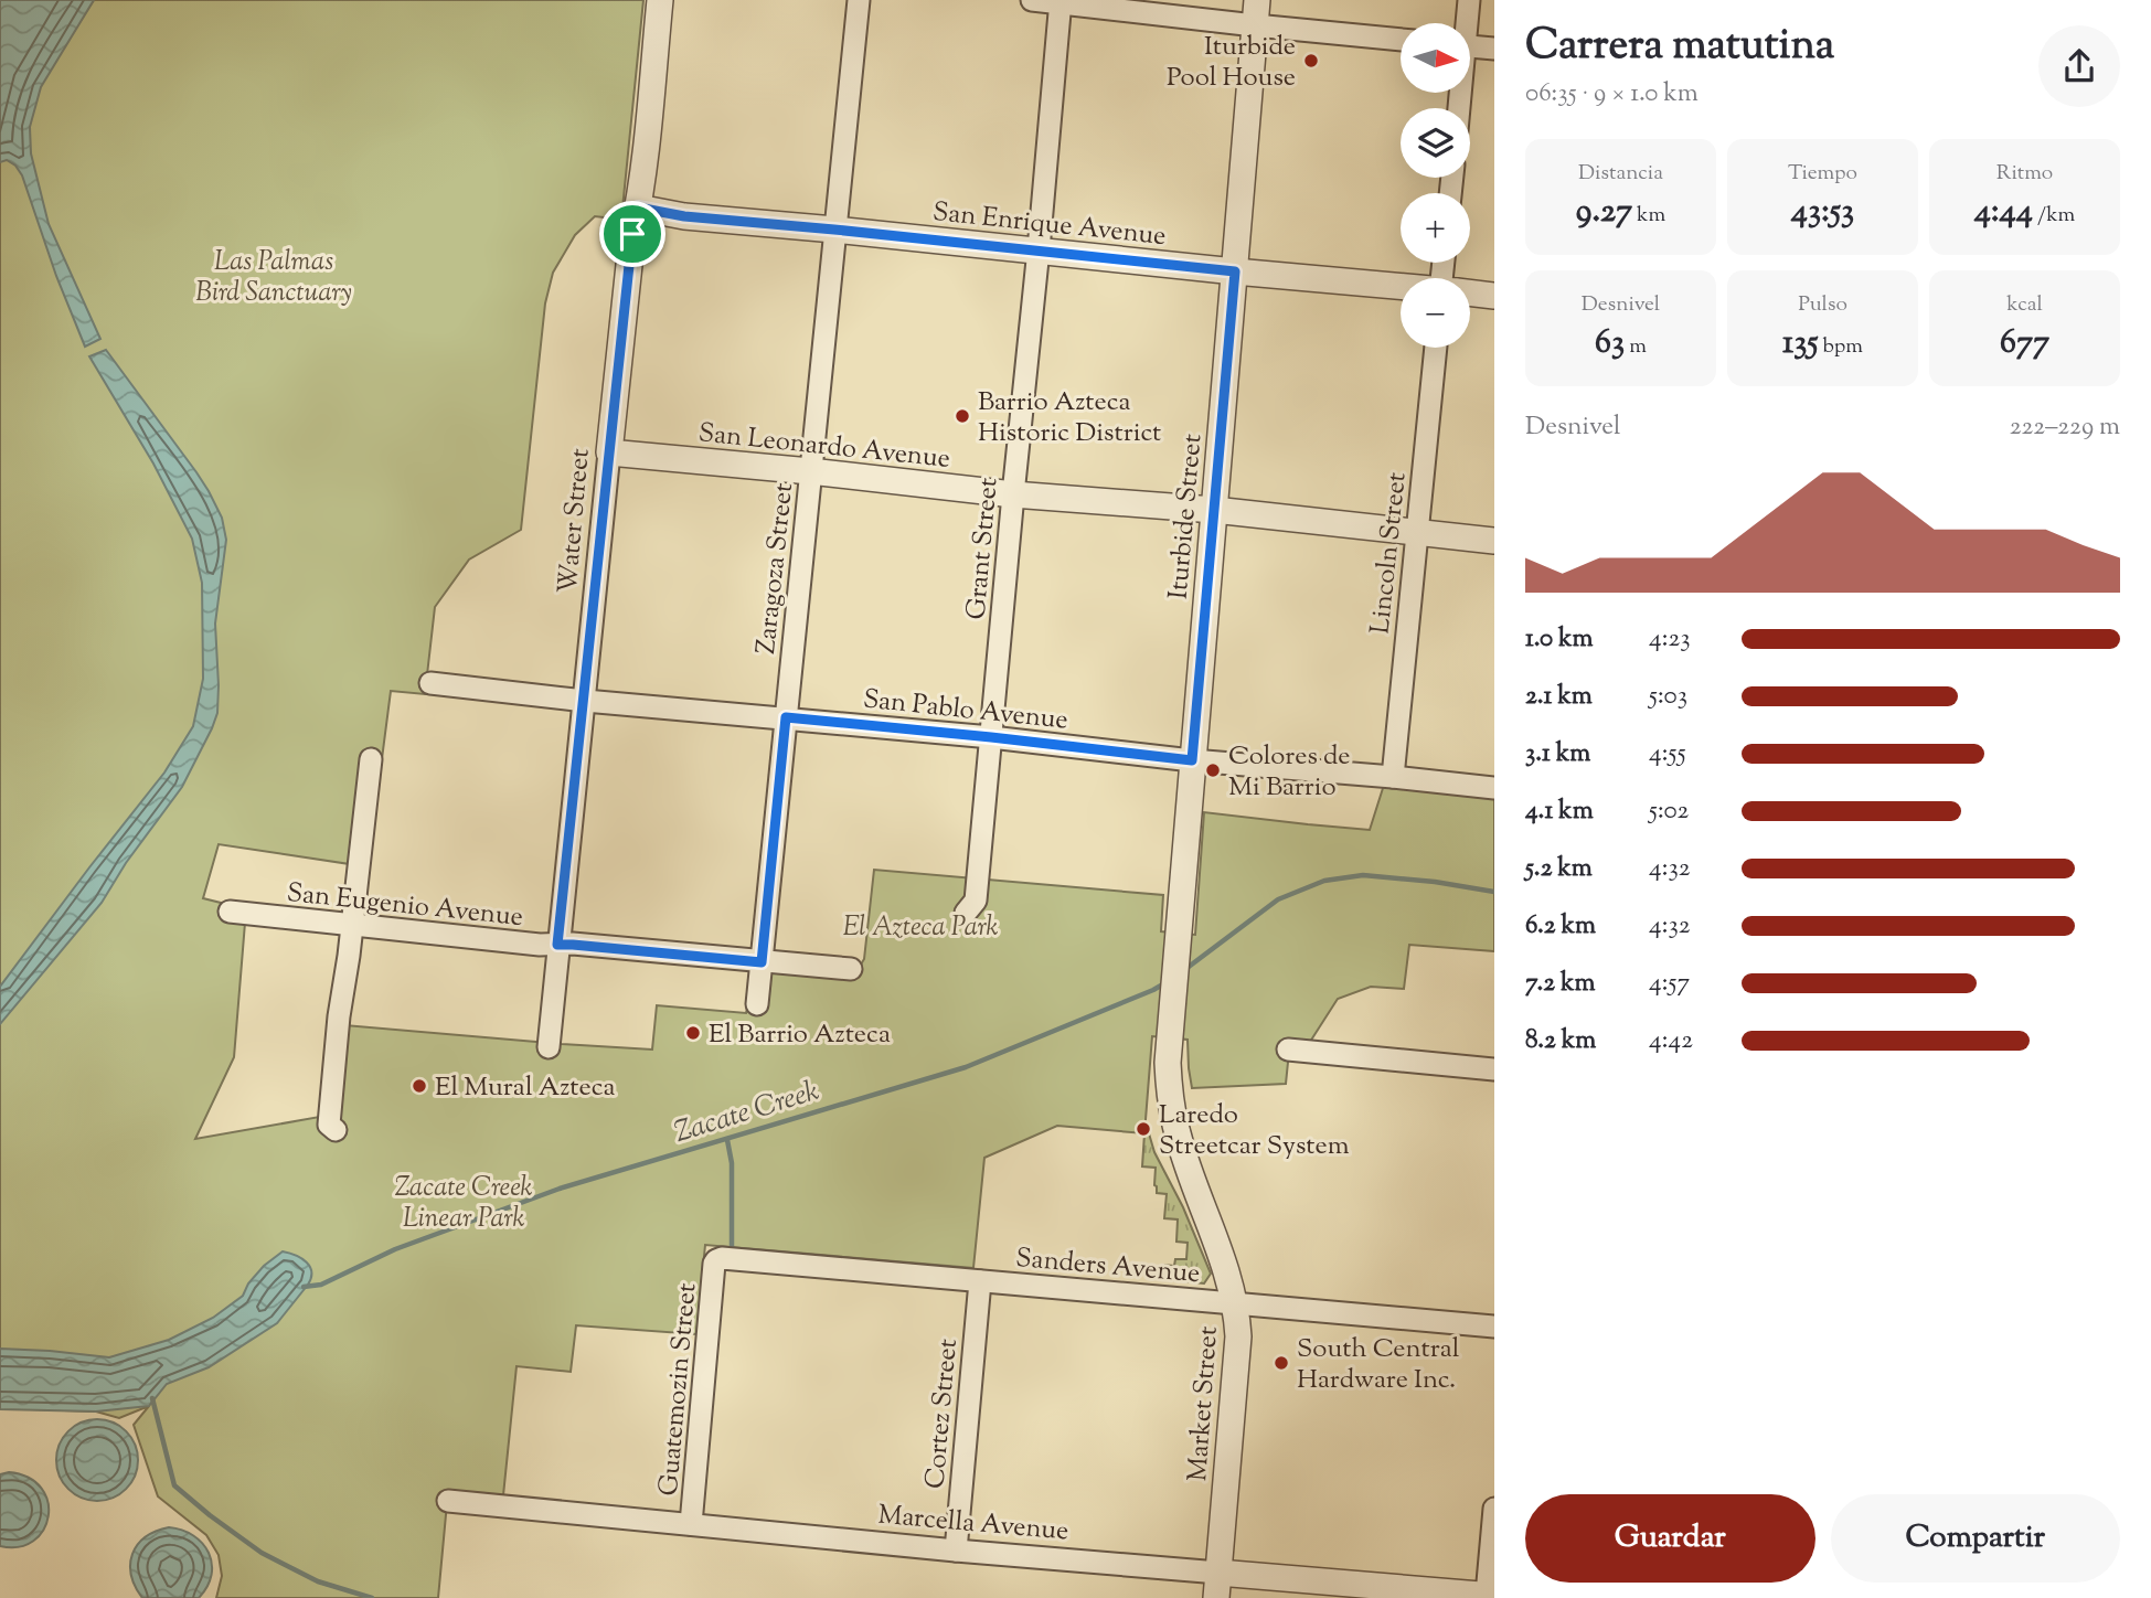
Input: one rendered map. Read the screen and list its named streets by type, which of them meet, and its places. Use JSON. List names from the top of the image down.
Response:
{
  "streets": {
    "street": [
      "San Enrique Avenue",
      "San Leonardo Avenue",
      "Iturbide Street",
      "Water Street",
      "Grant Street",
      "Lincoln Street",
      "Zaragoza Street",
      "San Pablo Avenue",
      "San Eugenio Avenue",
      "Sanders Avenue",
      "Guatemozin Street",
      "Market Street",
      "Cortez Street",
      "Marcella Avenue"
    ]
  },
  "crossings": [
    ["San Enrique Avenue", "Iturbide Street"],
    ["San Enrique Avenue", "Water Street"],
    ["San Enrique Avenue", "Grant Street"],
    ["San Enrique Avenue", "Zaragoza Street"],
    ["San Leonardo Avenue", "Iturbide Street"],
    ["San Leonardo Avenue", "Water Street"],
    ["San Leonardo Avenue", "Grant Street"],
    ["San Leonardo Avenue", "Lincoln Street"],
    ["San Leonardo Avenue", "Zaragoza Street"],
    ["Iturbide Street", "San Pablo Avenue"],
    ["Iturbide Street", "Market Street"],
    ["Water Street", "San Pablo Avenue"],
    ["Water Street", "San Eugenio Avenue"],
    ["Grant Street", "San Pablo Avenue"],
    ["Lincoln Street", "San Pablo Avenue"],
    ["Zaragoza Street", "San Pablo Avenue"],
    ["Zaragoza Street", "San Eugenio Avenue"],
    ["Sanders Avenue", "Guatemozin Street"],
    ["Sanders Avenue", "Market Street"],
    ["Sanders Avenue", "Cortez Street"],
    ["Guatemozin Street", "Marcella Avenue"],
    ["Market Street", "Marcella Avenue"],
    ["Cortez Street", "Marcella Avenue"]
  ],
  "water": ["Zacate Creek"],
  "parks": ["Las Palmas Bird Sanctuary", "El Azteca Park", "Zacate Creek Linear Park"],
  "places": [
    "Iturbide Pool House",
    "Barrio Azteca Historic District",
    "Colores de Mi Barrio",
    "El Barrio Azteca",
    "El Mural Azteca",
    "Laredo Streetcar System",
    "South Central Hardware Inc."
  ],
  "north": "right",
  "page": {
    "heading": ["Carrera matutina", "06:35 · 9 × 1.0 km"],
    "map_buttons": ["+", "−"],
    "stats": [
      ["Distancia", "9.27 km"],
      ["Tiempo", "43:53"],
      ["Ritmo", "4:44 /km"],
      ["Desnivel", "63 m"],
      ["Pulso", "135 bpm"],
      ["kcal", "677"]
    ],
    "chart": ["Desnivel", "222–229 m"],
    "list": [
      {
        "name": "1.0 km",
        "note": "4:23"
      },
      {
        "name": "2.1 km",
        "note": "5:03"
      },
      {
        "name": "3.1 km",
        "note": "4:55"
      },
      {
        "name": "4.1 km",
        "note": "5:02"
      },
      {
        "name": "5.2 km",
        "note": "4:32"
      },
      {
        "name": "6.2 km",
        "note": "4:32"
      },
      {
        "name": "7.2 km",
        "note": "4:57"
      },
      {
        "name": "8.2 km",
        "note": "4:42"
      }
    ],
    "buttons": ["Guardar", "Compartir"]
  }
}
